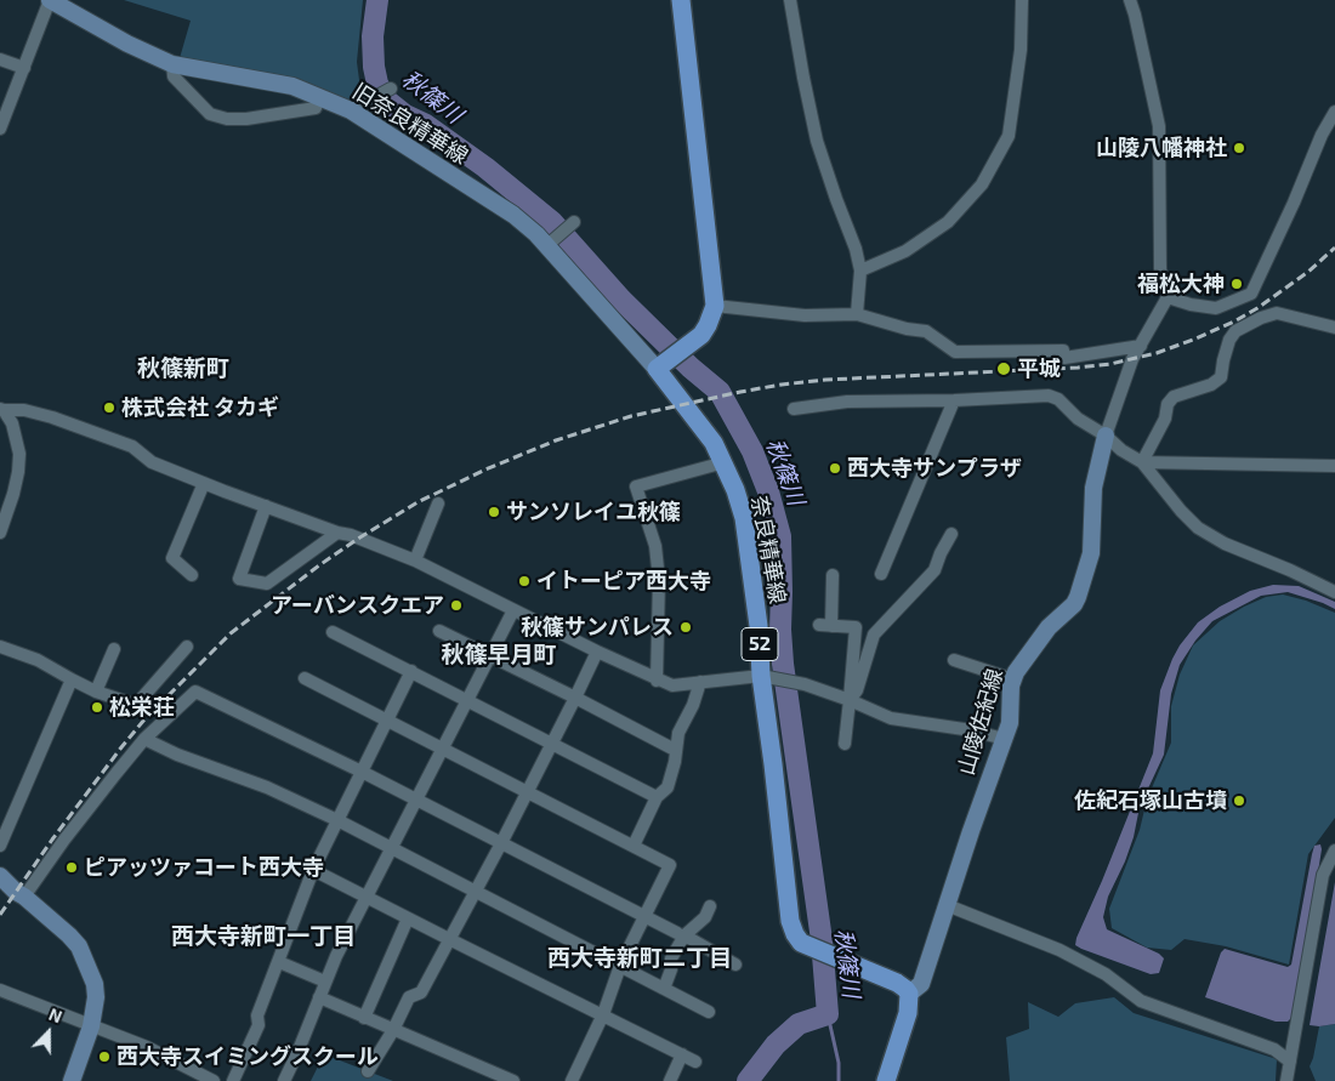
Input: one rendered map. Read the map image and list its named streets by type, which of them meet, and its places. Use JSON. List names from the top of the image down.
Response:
{
  "streets": {
    "main road": [
      "旧奈良精華線",
      "奈良精華線",
      "52",
      "山陵佐紀線"
    ]
  },
  "crossings": [
    ["旧奈良精華線", "奈良精華線"],
    ["奈良精華線", "山陵佐紀線"]
  ],
  "districts": [
    "秋篠新町",
    "秋篠早月町",
    "西大寺新町一丁目",
    "西大寺新町二丁目"
  ],
  "water": ["秋篠川"],
  "places": [
    "山陵八幡神社",
    "福松大神",
    "平城",
    "株式会社 タカギ",
    "西大寺サンプラザ",
    "サンソレイユ秋篠",
    "イトーピア西大寺",
    "アーバンスクエア",
    "秋篠サンパレス",
    "松栄荘",
    "佐紀石塚山古墳",
    "ピアッツァコート西大寺",
    "西大寺スイミングスクール"
  ],
  "north": "top"
}
